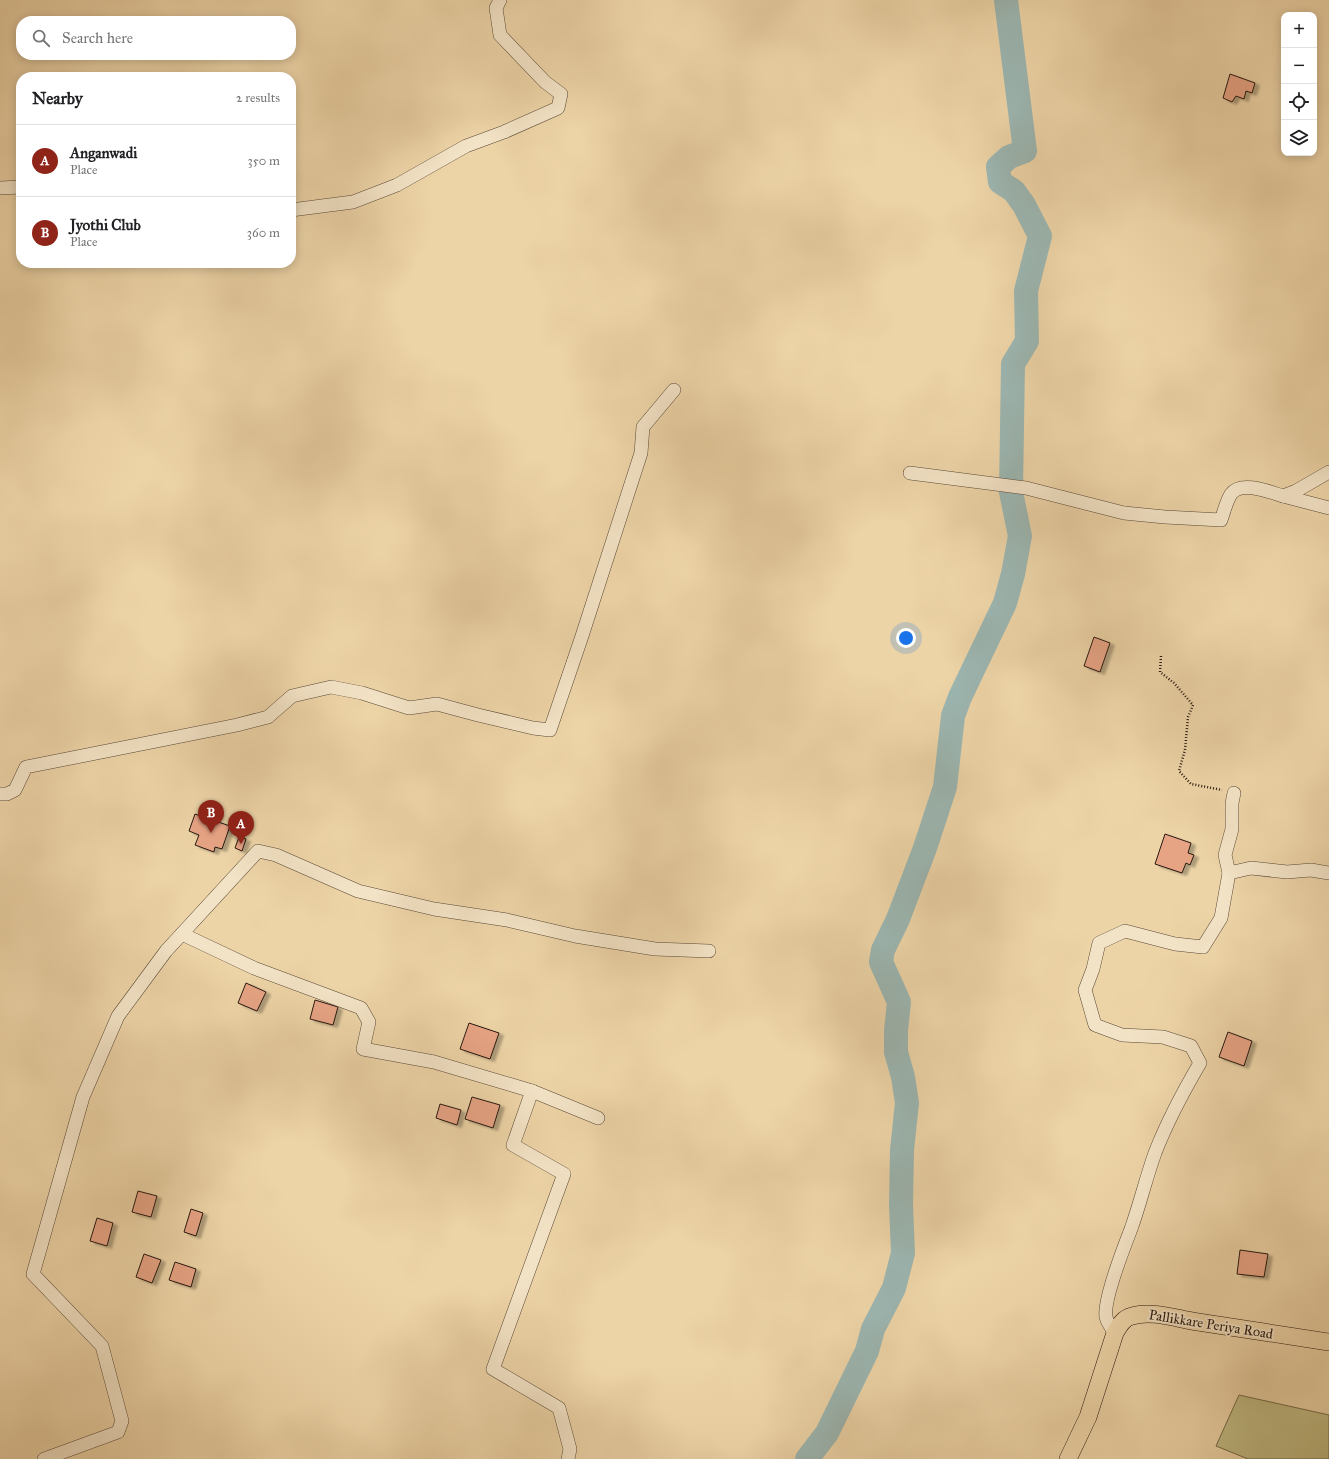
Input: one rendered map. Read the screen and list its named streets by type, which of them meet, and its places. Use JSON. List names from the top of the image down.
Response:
{
  "streets": {
    "main road": ["Pallikkare Periya Road"]
  },
  "page": {
    "map_buttons": ["+", "−"],
    "search": "Search here",
    "heading": ["Nearby", "2 results"],
    "list": [
      {
        "mark": "A",
        "name": "Anganwadi",
        "note": "Place",
        "value": "350 m"
      },
      {
        "mark": "B",
        "name": "Jyothi Club",
        "note": "Place",
        "value": "360 m"
      }
    ],
    "pins": ["B", "A"]
  }
}
